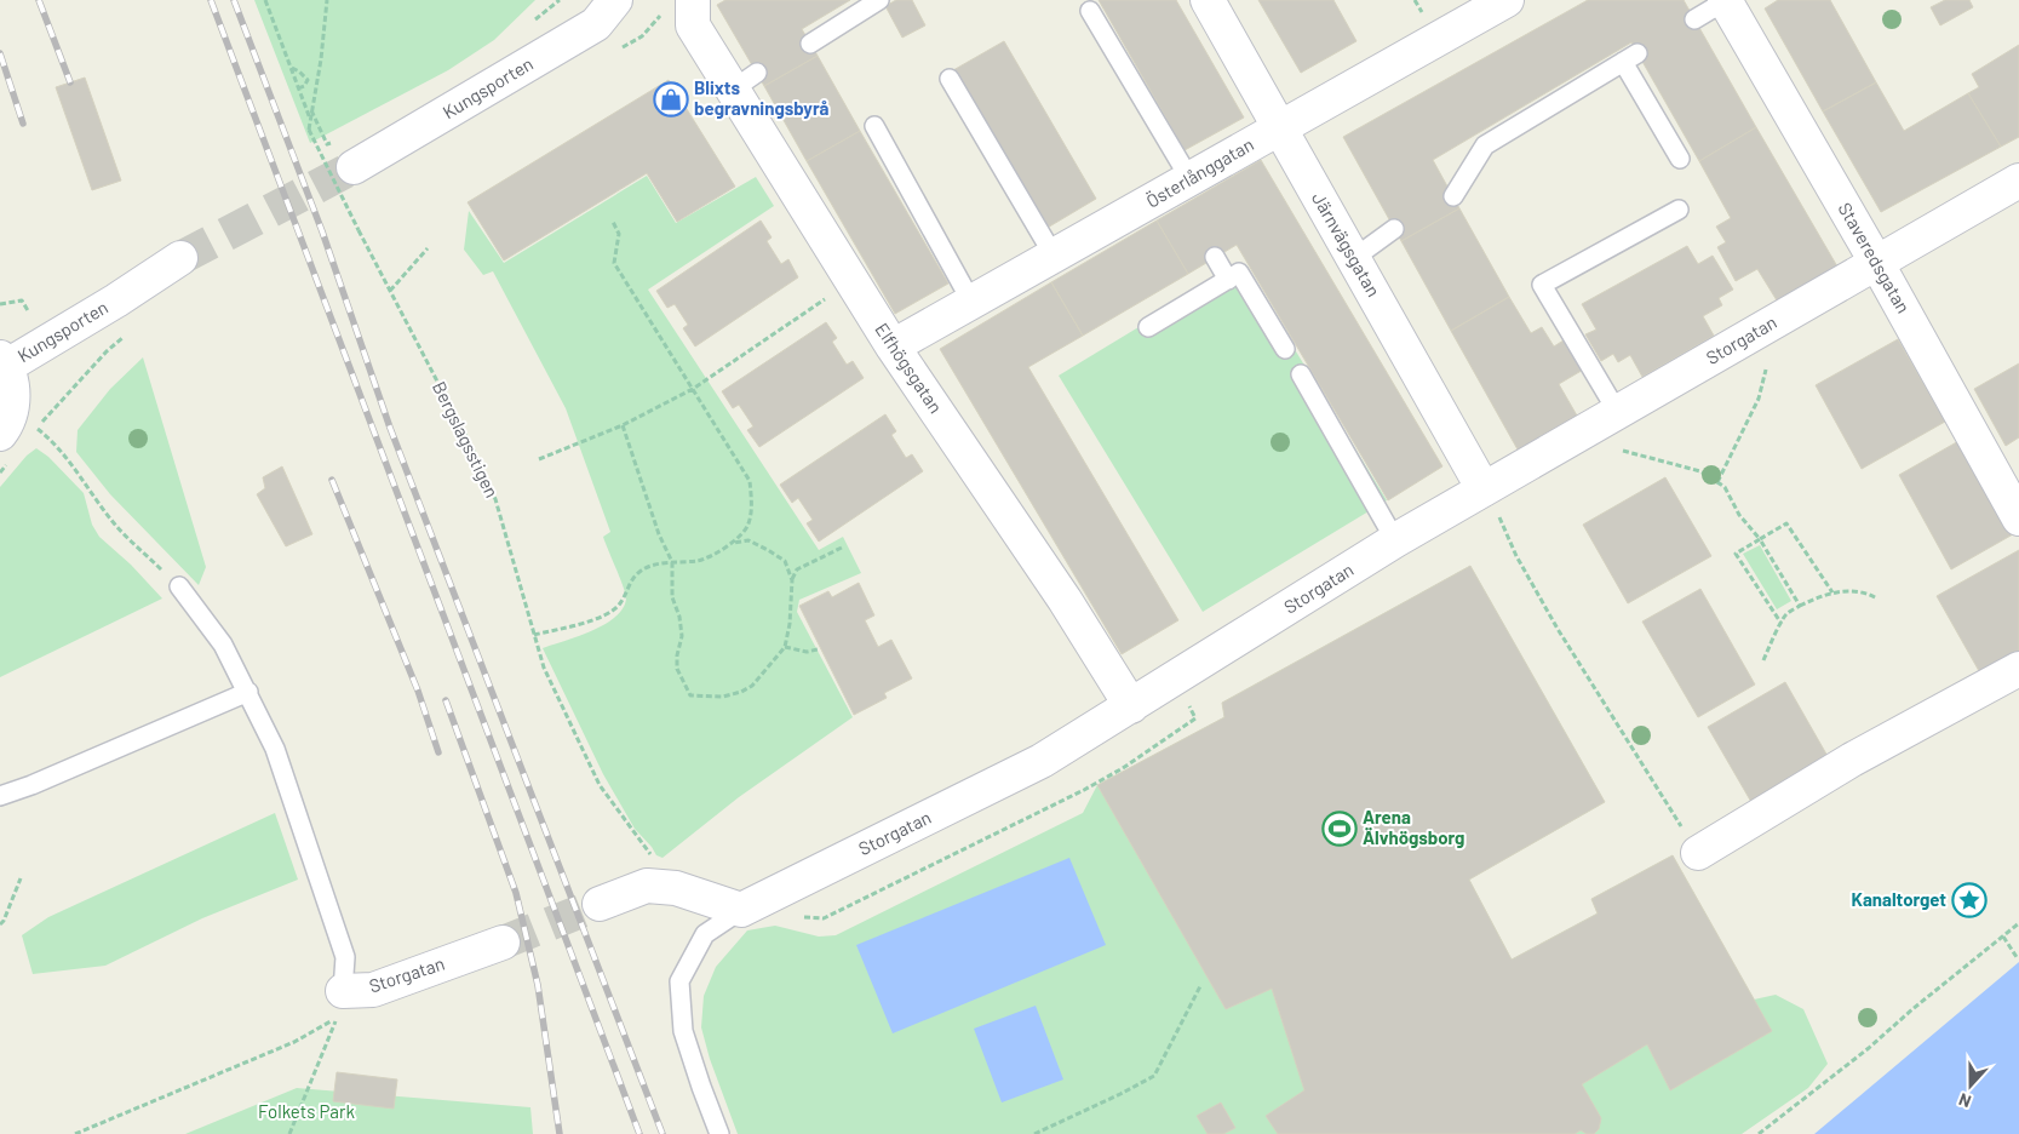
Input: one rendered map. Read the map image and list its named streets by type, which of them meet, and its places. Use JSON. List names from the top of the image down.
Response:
{
  "streets": {
    "street": [
      "Kungsporten",
      "Österlånggatan",
      "Järnvägsgatan",
      "Staveredsgatan",
      "Storgatan",
      "Elfhögsgatan"
    ],
    "path": ["Bergslagsstigen"]
  },
  "crossings": [
    ["Österlånggatan", "Järnvägsgatan"],
    ["Österlånggatan", "Elfhögsgatan"],
    ["Järnvägsgatan", "Storgatan"],
    ["Staveredsgatan", "Storgatan"],
    ["Storgatan", "Elfhögsgatan"]
  ],
  "parks": ["Folkets Park"],
  "places": {
    "shop": ["Blixts begravningsbyrå"],
    "sports": ["Arena Älvhögsborg"],
    "place": ["Kanaltorget"]
  },
  "north": "bottom"
}
